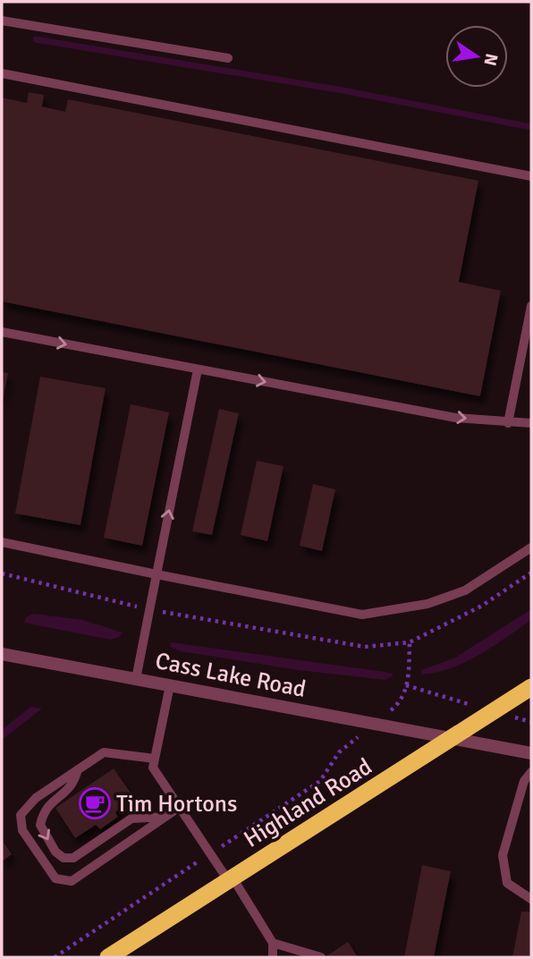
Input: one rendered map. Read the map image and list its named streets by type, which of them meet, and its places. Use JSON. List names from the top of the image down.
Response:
{
  "streets": {
    "highway": ["Highland Road"],
    "street": ["Cass Lake Road"]
  },
  "crossings": [
    ["Cass Lake Road", "Highland Road"]
  ],
  "places": {
    "cafe": ["Tim Hortons"]
  },
  "north": "right"
}
